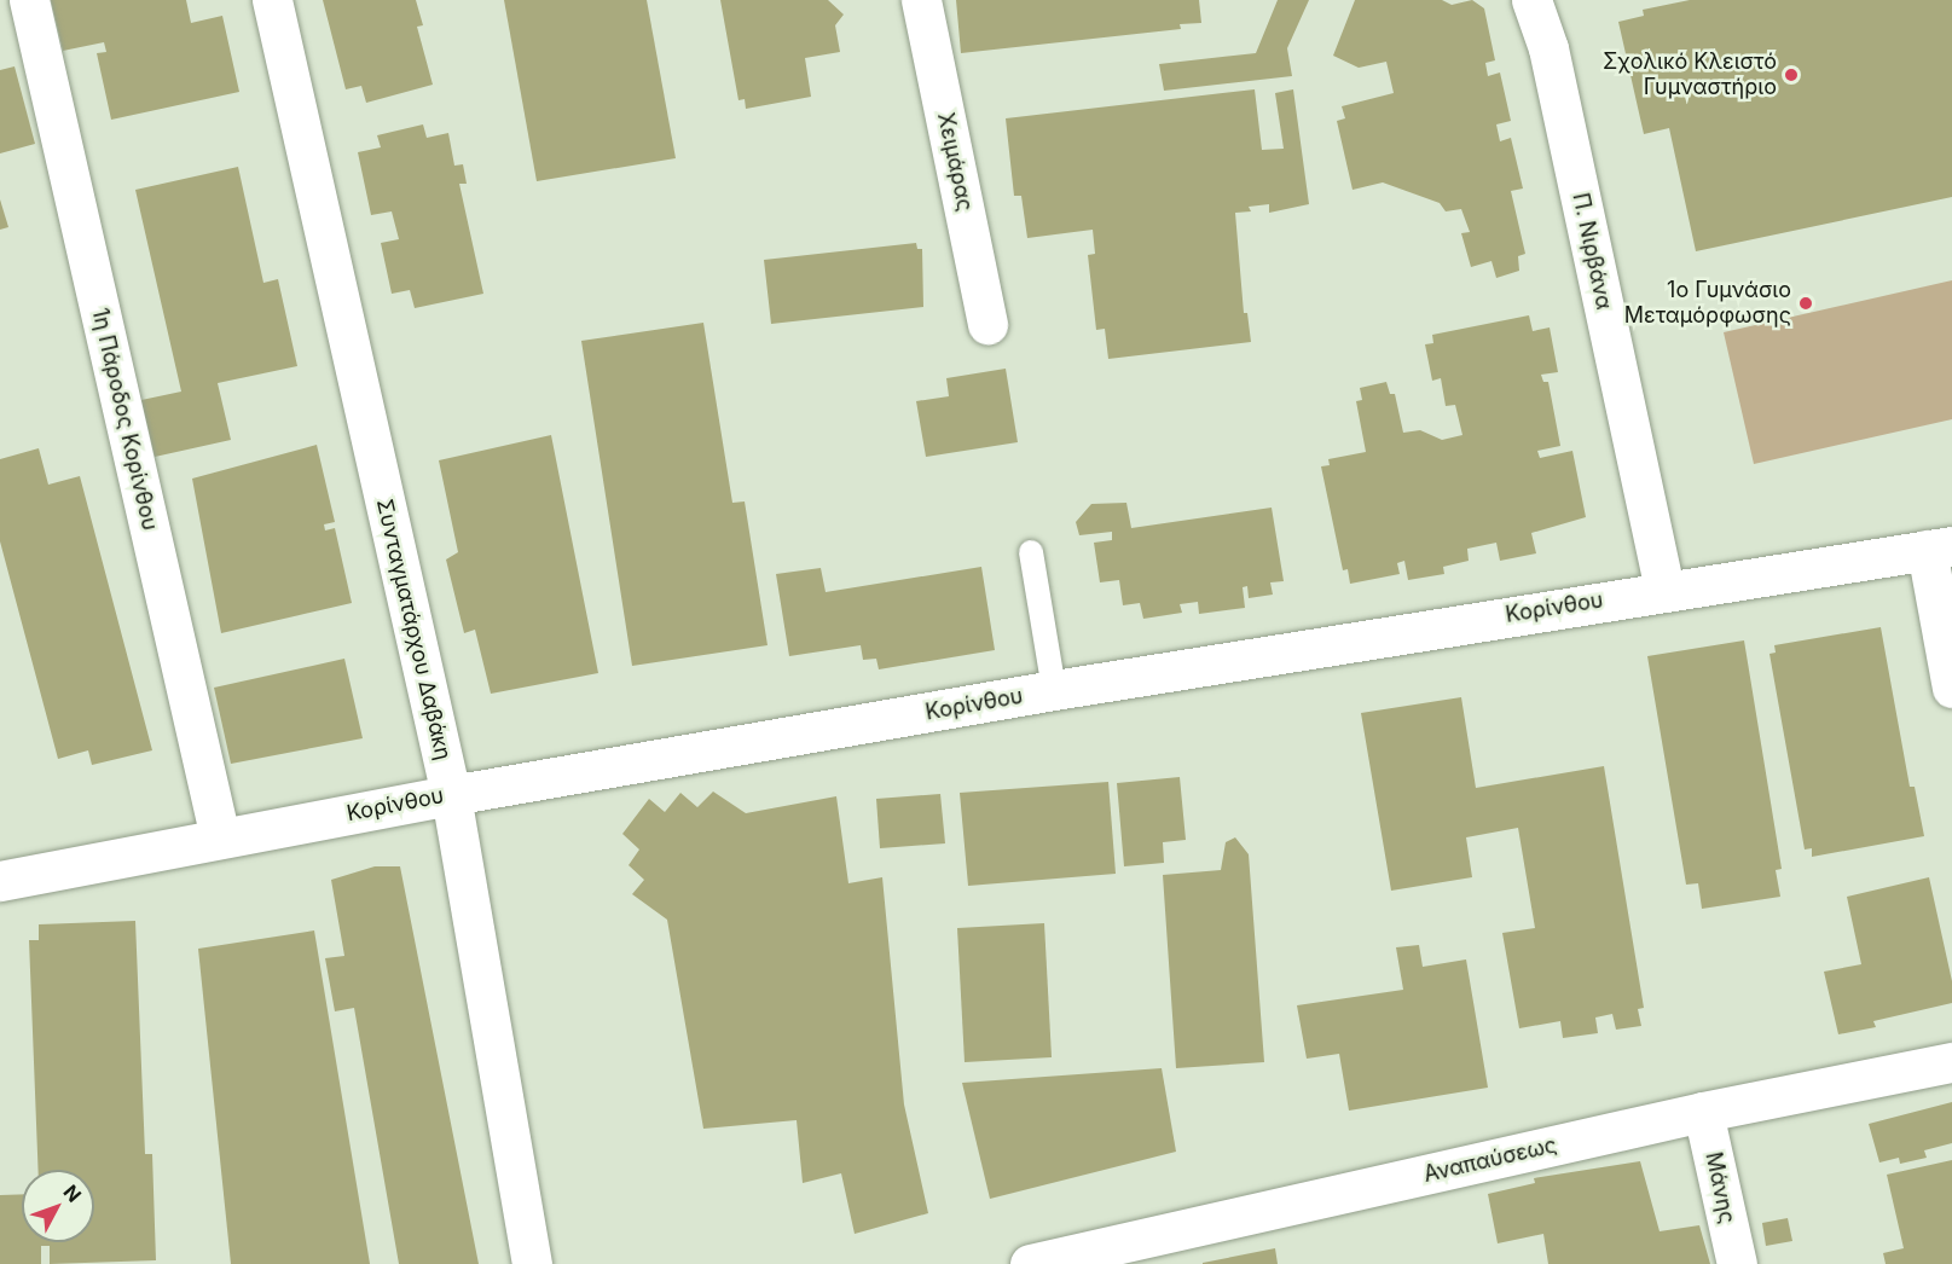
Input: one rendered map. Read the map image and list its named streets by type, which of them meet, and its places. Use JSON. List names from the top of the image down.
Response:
{
  "streets": {
    "street": [
      "Χειμάρας",
      "Π. Νιρβάνα",
      "1η Πάροδος Κορίνθου",
      "Κορίνθου",
      "Συνταγματάρχου Δαβάκη",
      "Αναπαύσεως",
      "Μάνης"
    ]
  },
  "crossings": [
    ["Π. Νιρβάνα", "Κορίνθου"],
    ["1η Πάροδος Κορίνθου", "Κορίνθου"],
    ["Κορίνθου", "Συνταγματάρχου Δαβάκη"],
    ["Αναπαύσεως", "Μάνης"]
  ],
  "places": ["Σχολικό Κλειστό Γυμναστήριο", "1ο Γυμνάσιο Μεταμόρφωσης"],
  "north": "top right"
}
